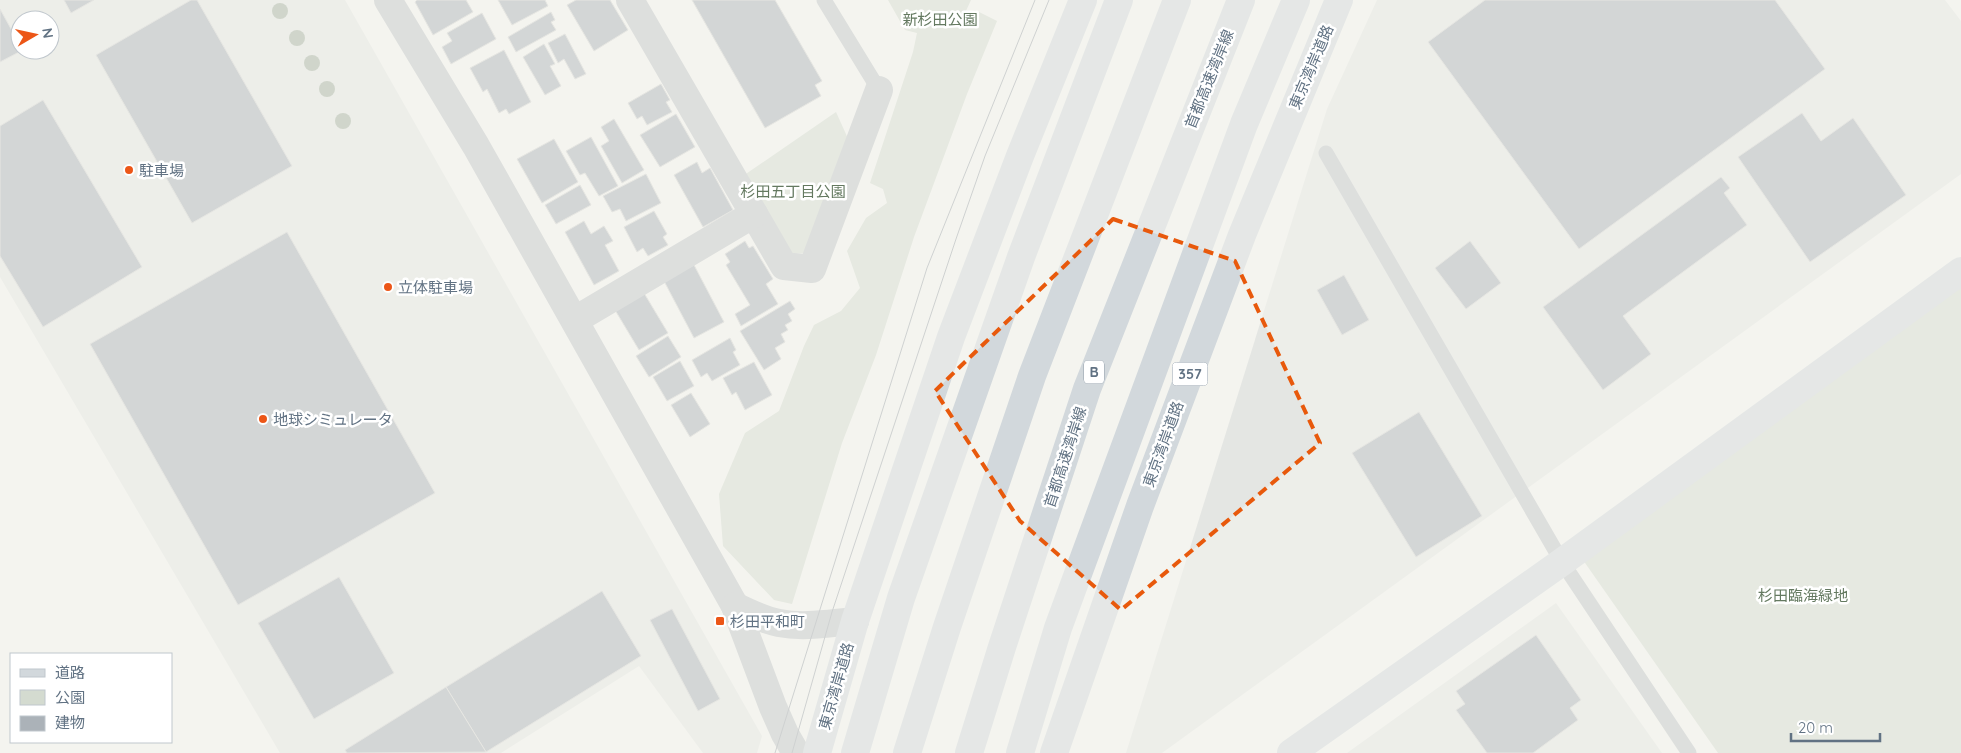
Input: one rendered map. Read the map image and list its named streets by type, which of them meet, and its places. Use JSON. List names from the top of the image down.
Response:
{
  "streets": {
    "main road": [
      "東京湾岸道路",
      "首都高速湾岸線",
      "B",
      "357"
    ]
  },
  "parks": ["新杉田公園", "杉田五丁目公園", "杉田臨海緑地"],
  "places": {
    "other": ["駐車場", "立体駐車場", "地球シミュレータ"],
    "transit": ["杉田平和町"]
  },
  "legend": ["道路", "公園", "建物"],
  "scale_bar": "20 m",
  "north": "right"
}
